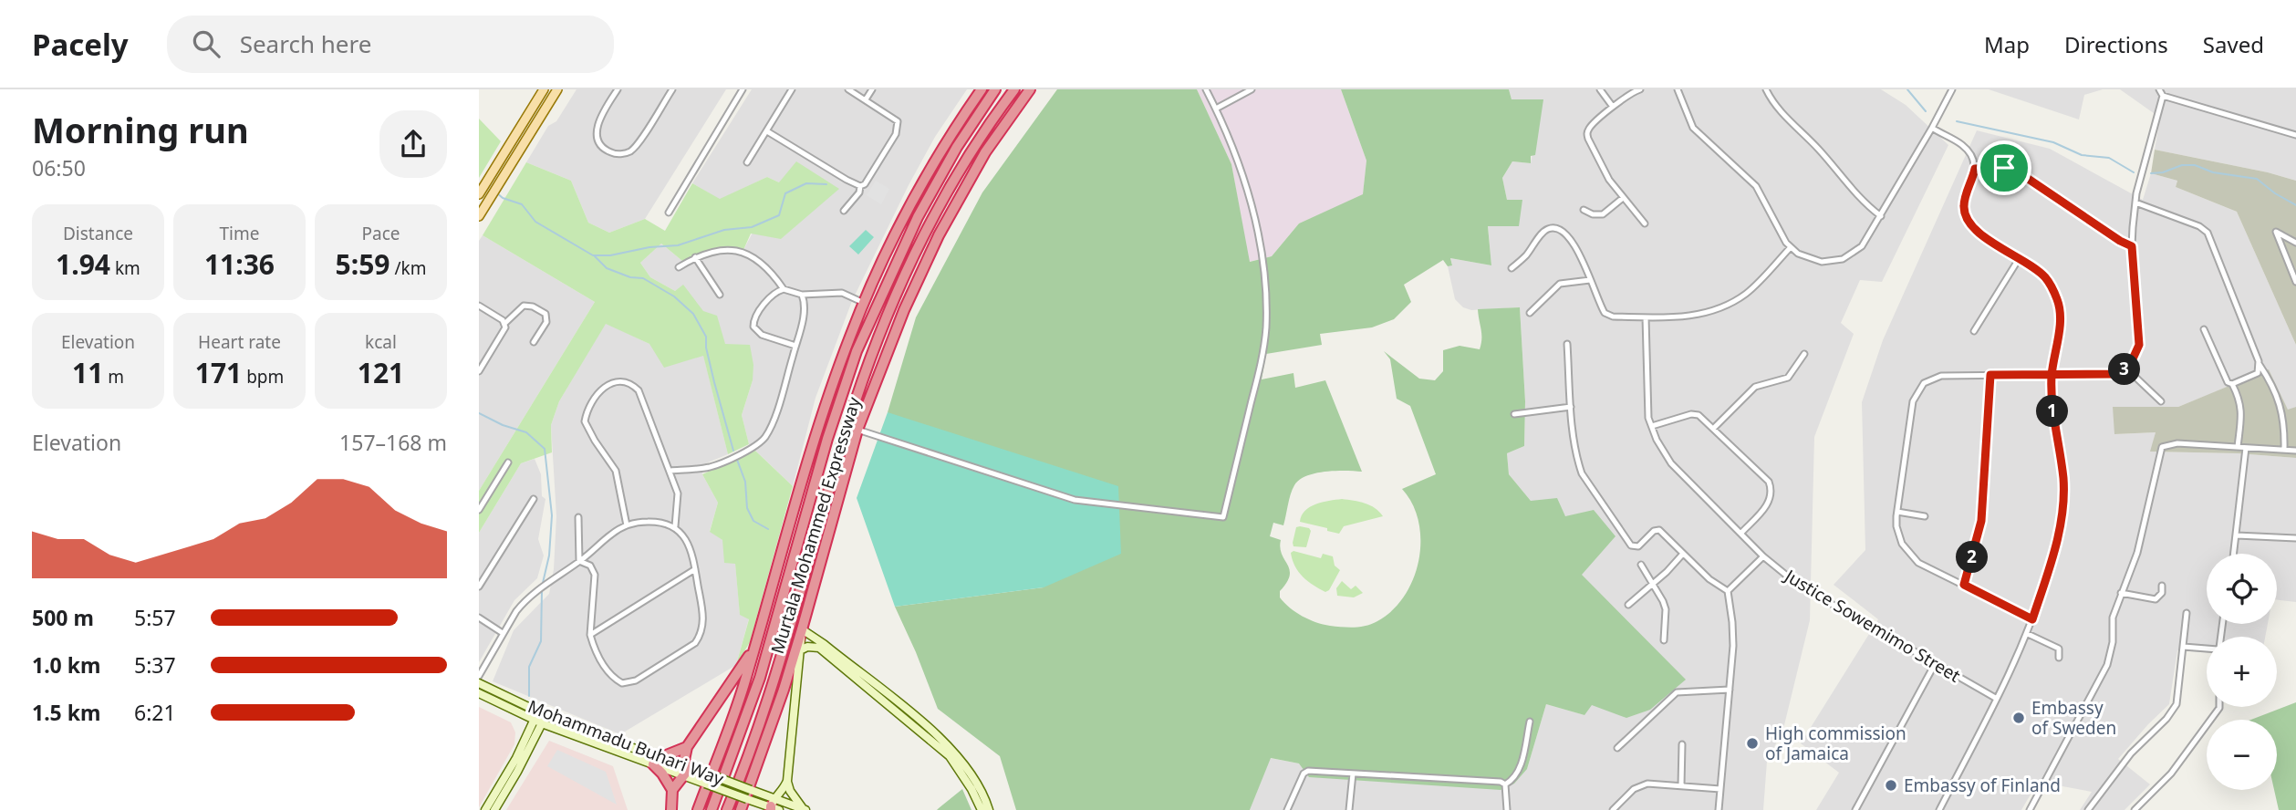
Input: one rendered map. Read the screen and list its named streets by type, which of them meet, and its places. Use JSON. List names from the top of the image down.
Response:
{
  "streets": {
    "highway": ["Murtala Mohammed Expressway"],
    "main road": ["Mohammadu Buhari Way"],
    "street": ["Justice Sowemimo Street"]
  },
  "places": ["Embassy of Sweden", "High commission of Jamaica", "Embassy of Finland"],
  "page": {
    "header": "Pacely",
    "search": "Search here",
    "nav": ["Map", "Directions", "Saved"],
    "heading": ["Morning run", "06:50"],
    "stats": [
      ["Distance", "1.94 km"],
      ["Time", "11:36"],
      ["Pace", "5:59 /km"],
      ["Elevation", "11 m"],
      ["Heart rate", "171 bpm"],
      ["kcal", "121"]
    ],
    "pins": ["3", "1", "2"],
    "chart": ["Elevation", "157–168 m"],
    "map_buttons": ["+", "−"],
    "list": [
      {
        "name": "500 m",
        "note": "5:57"
      },
      {
        "name": "1.0 km",
        "note": "5:37"
      },
      {
        "name": "1.5 km",
        "note": "6:21"
      }
    ]
  }
}
